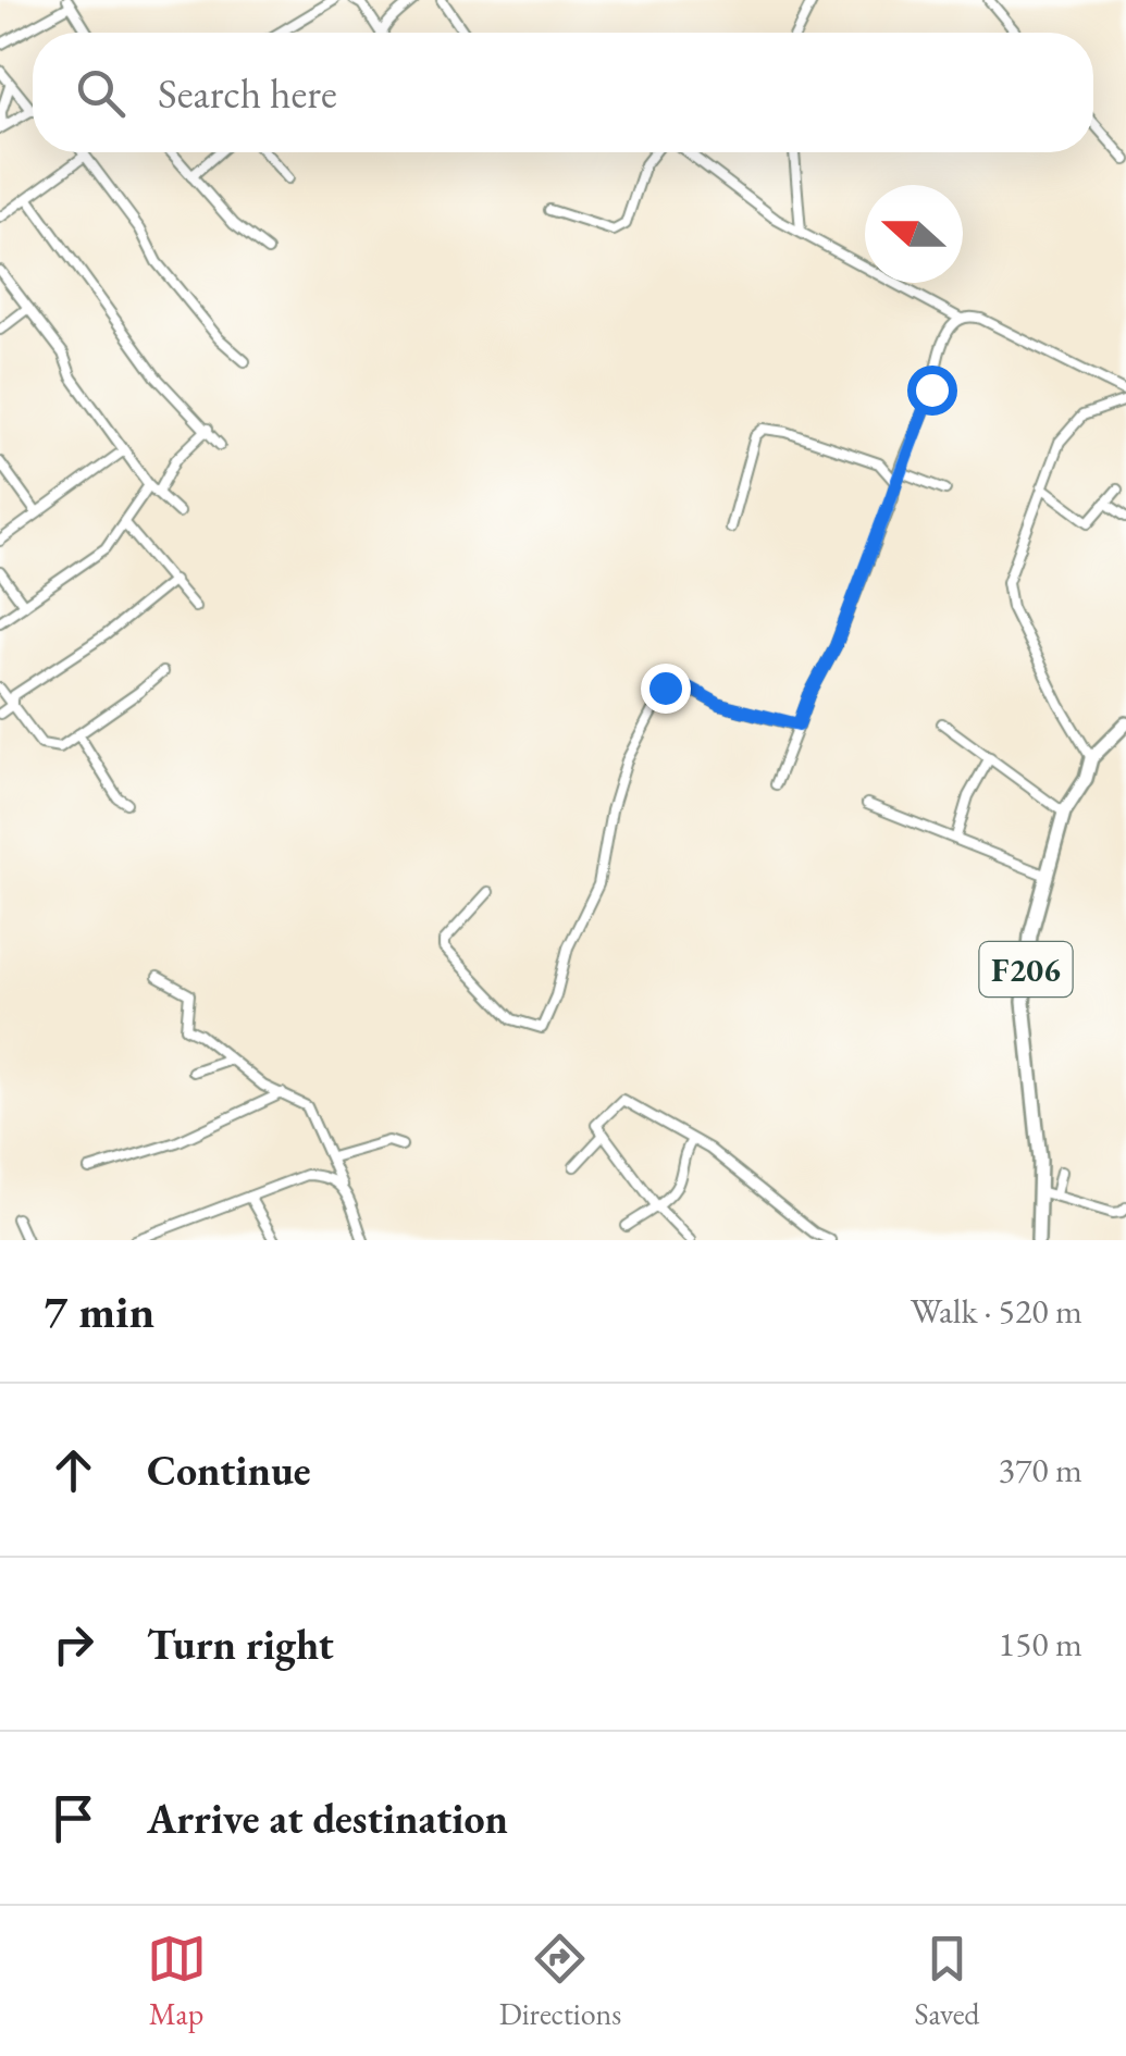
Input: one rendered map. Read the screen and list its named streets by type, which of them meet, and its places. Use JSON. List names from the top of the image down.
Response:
{
  "streets": {
    "main road": ["F206"]
  },
  "north": "left",
  "page": {
    "search": "Search here",
    "heading": ["7 min", "Walk · 520 m"],
    "list": [
      ["Continue", "370 m"],
      ["Turn right", "150 m"],
      "Arrive at destination"
    ],
    "nav": ["Map", "Directions", "Saved"]
  }
}
